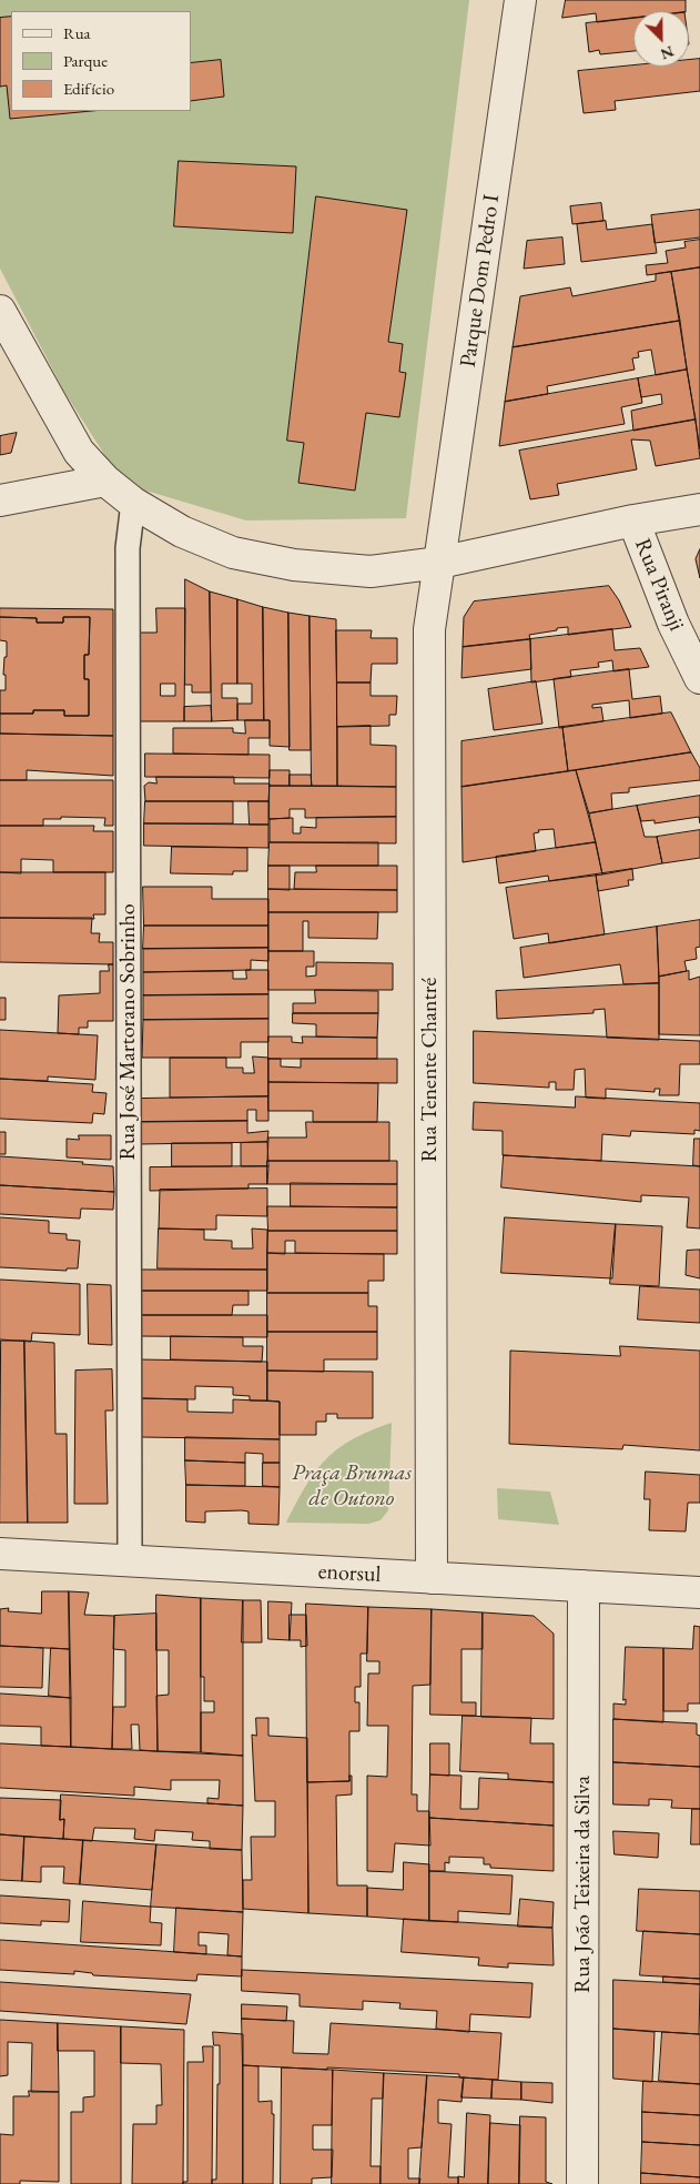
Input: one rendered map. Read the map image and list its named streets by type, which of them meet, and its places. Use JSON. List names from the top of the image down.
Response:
{
  "streets": {
    "street": [
      "Parque Dom Pedro I",
      "Rua Piranji",
      "Rua Tenente Chantré",
      "enorsul",
      "Rua João Teixeira da Silva"
    ],
    "lane": ["Rua José Martorano Sobrinho"]
  },
  "crossings": [
    ["Parque Dom Pedro I", "Rua Tenente Chantré"],
    ["Rua José Martorano Sobrinho", "enorsul"],
    ["Rua Tenente Chantré", "enorsul"],
    ["enorsul", "Rua João Teixeira da Silva"]
  ],
  "parks": ["Praça Brumas de Outono"],
  "legend": ["Rua", "Parque", "Edifício"],
  "north": "bottom right"
}
